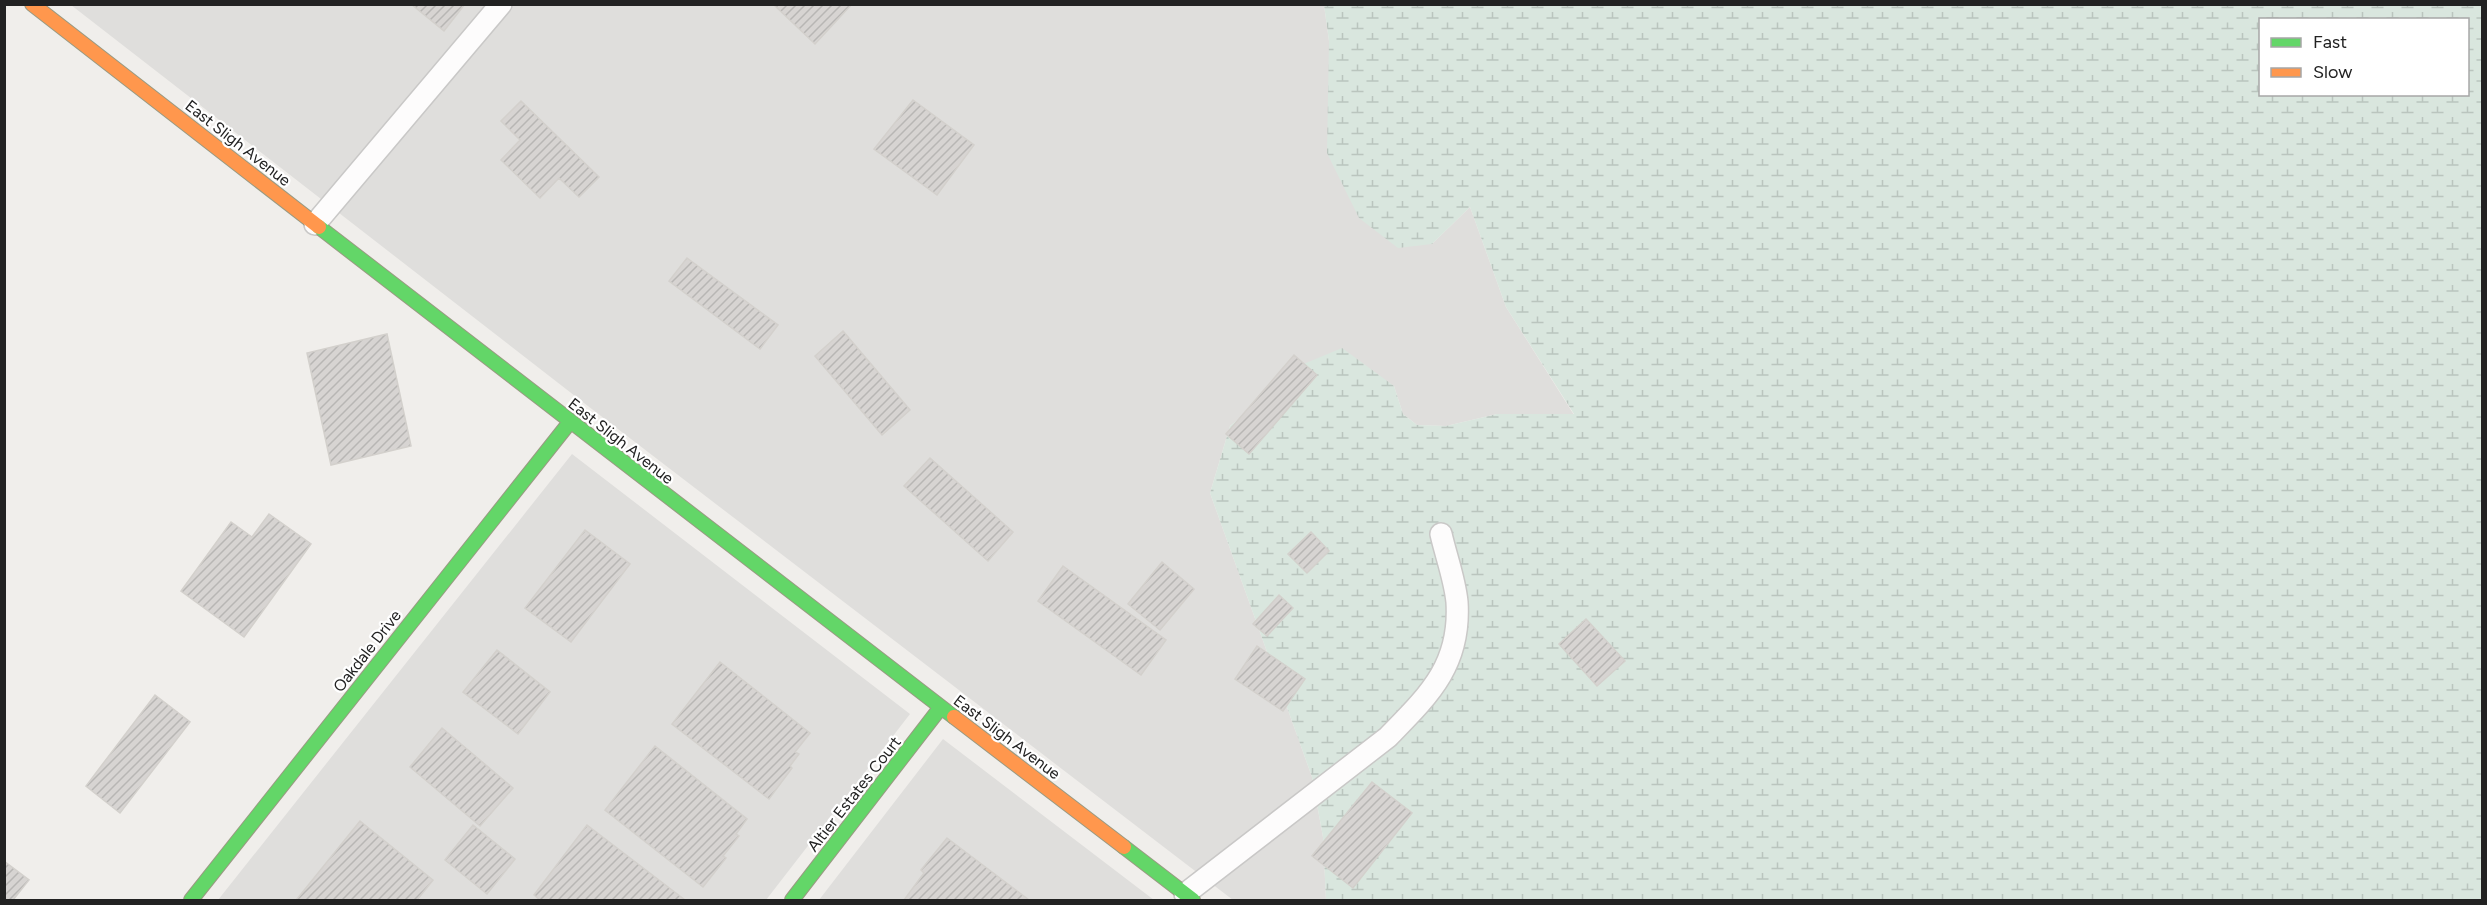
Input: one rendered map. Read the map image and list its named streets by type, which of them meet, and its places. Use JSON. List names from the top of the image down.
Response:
{
  "streets": {
    "street": ["East Sligh Avenue", "Oakdale Drive", "Altier Estates Court"]
  },
  "crossings": [
    ["East Sligh Avenue", "Oakdale Drive"],
    ["East Sligh Avenue", "Altier Estates Court"]
  ],
  "legend": ["Fast", "Slow"]
}
